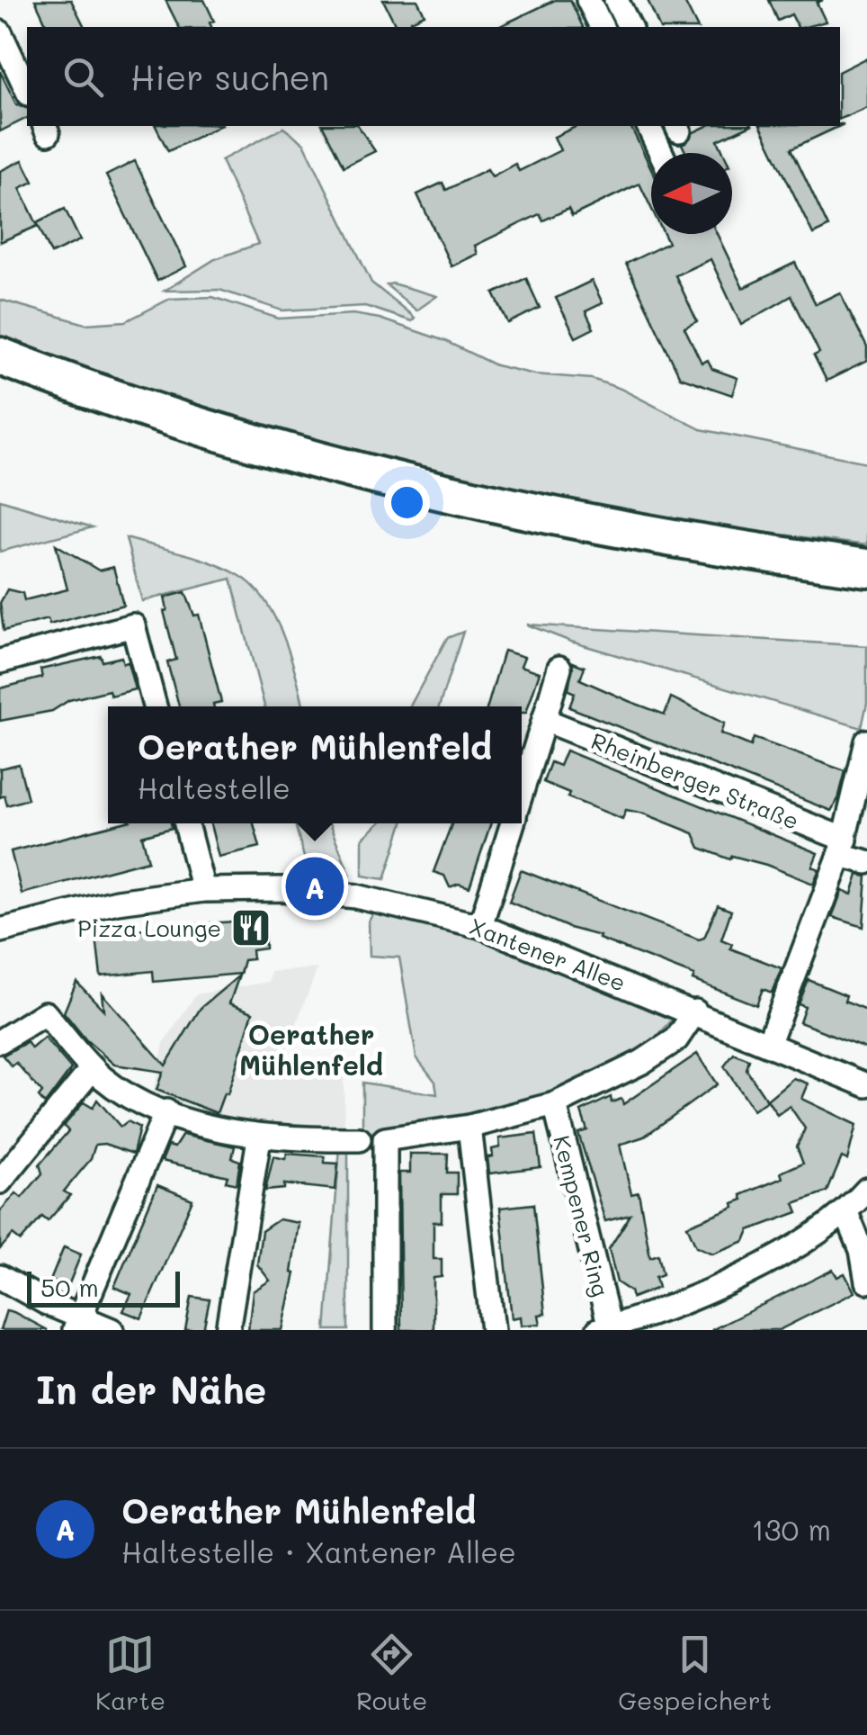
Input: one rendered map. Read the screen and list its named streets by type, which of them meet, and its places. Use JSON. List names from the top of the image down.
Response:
{
  "streets": {
    "street": ["Rheinberger Straße", "Xantener Allee", "Kempener Ring"]
  },
  "crossings": [
    ["Xantener Allee", "Kempener Ring"]
  ],
  "districts": ["Oerather Mühlenfeld"],
  "places": {
    "restaurant": ["Pizza Lounge"]
  },
  "scale_bar": "50 m",
  "north": "left",
  "page": {
    "search": "Hier suchen",
    "popup": ["Oerather Mühlenfeld", "Haltestelle"],
    "pins": "A",
    "scale": "50 m",
    "heading": "In der Nähe",
    "list": [
      {
        "mark": "A",
        "name": "Oerather Mühlenfeld",
        "note": "Haltestelle · Xantener Allee",
        "value": "130 m"
      }
    ],
    "nav": ["Karte", "Route", "Gespeichert"]
  }
}
